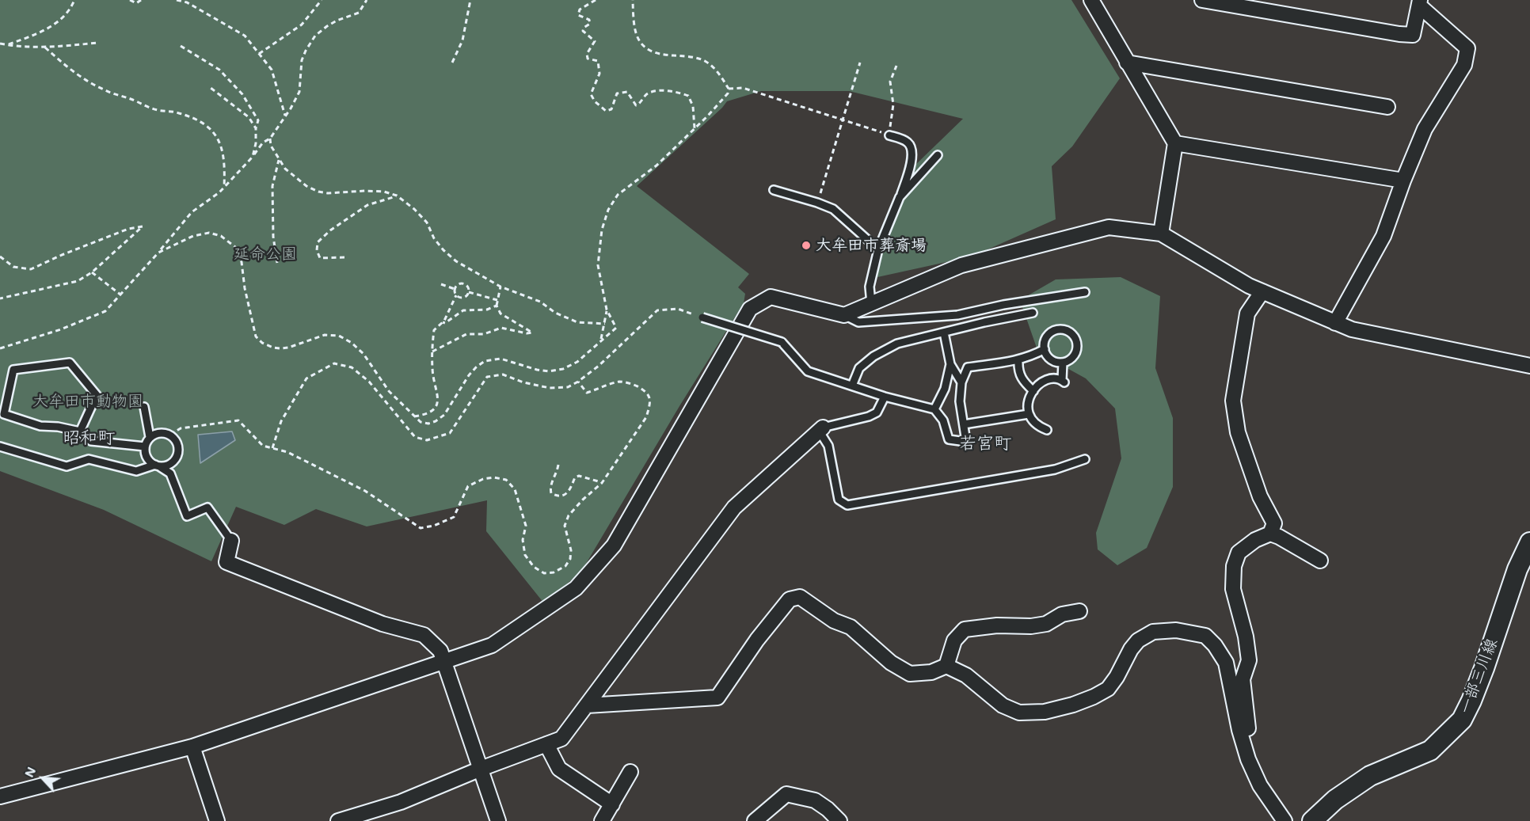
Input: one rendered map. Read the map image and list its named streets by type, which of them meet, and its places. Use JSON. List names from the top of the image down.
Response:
{
  "streets": {
    "main road": ["一部三川線"]
  },
  "districts": ["昭和町", "若宮町"],
  "parks": ["延命公園", "大牟田市動物園"],
  "places": ["大牟田市葬斎場"],
  "north": "top left"
}
